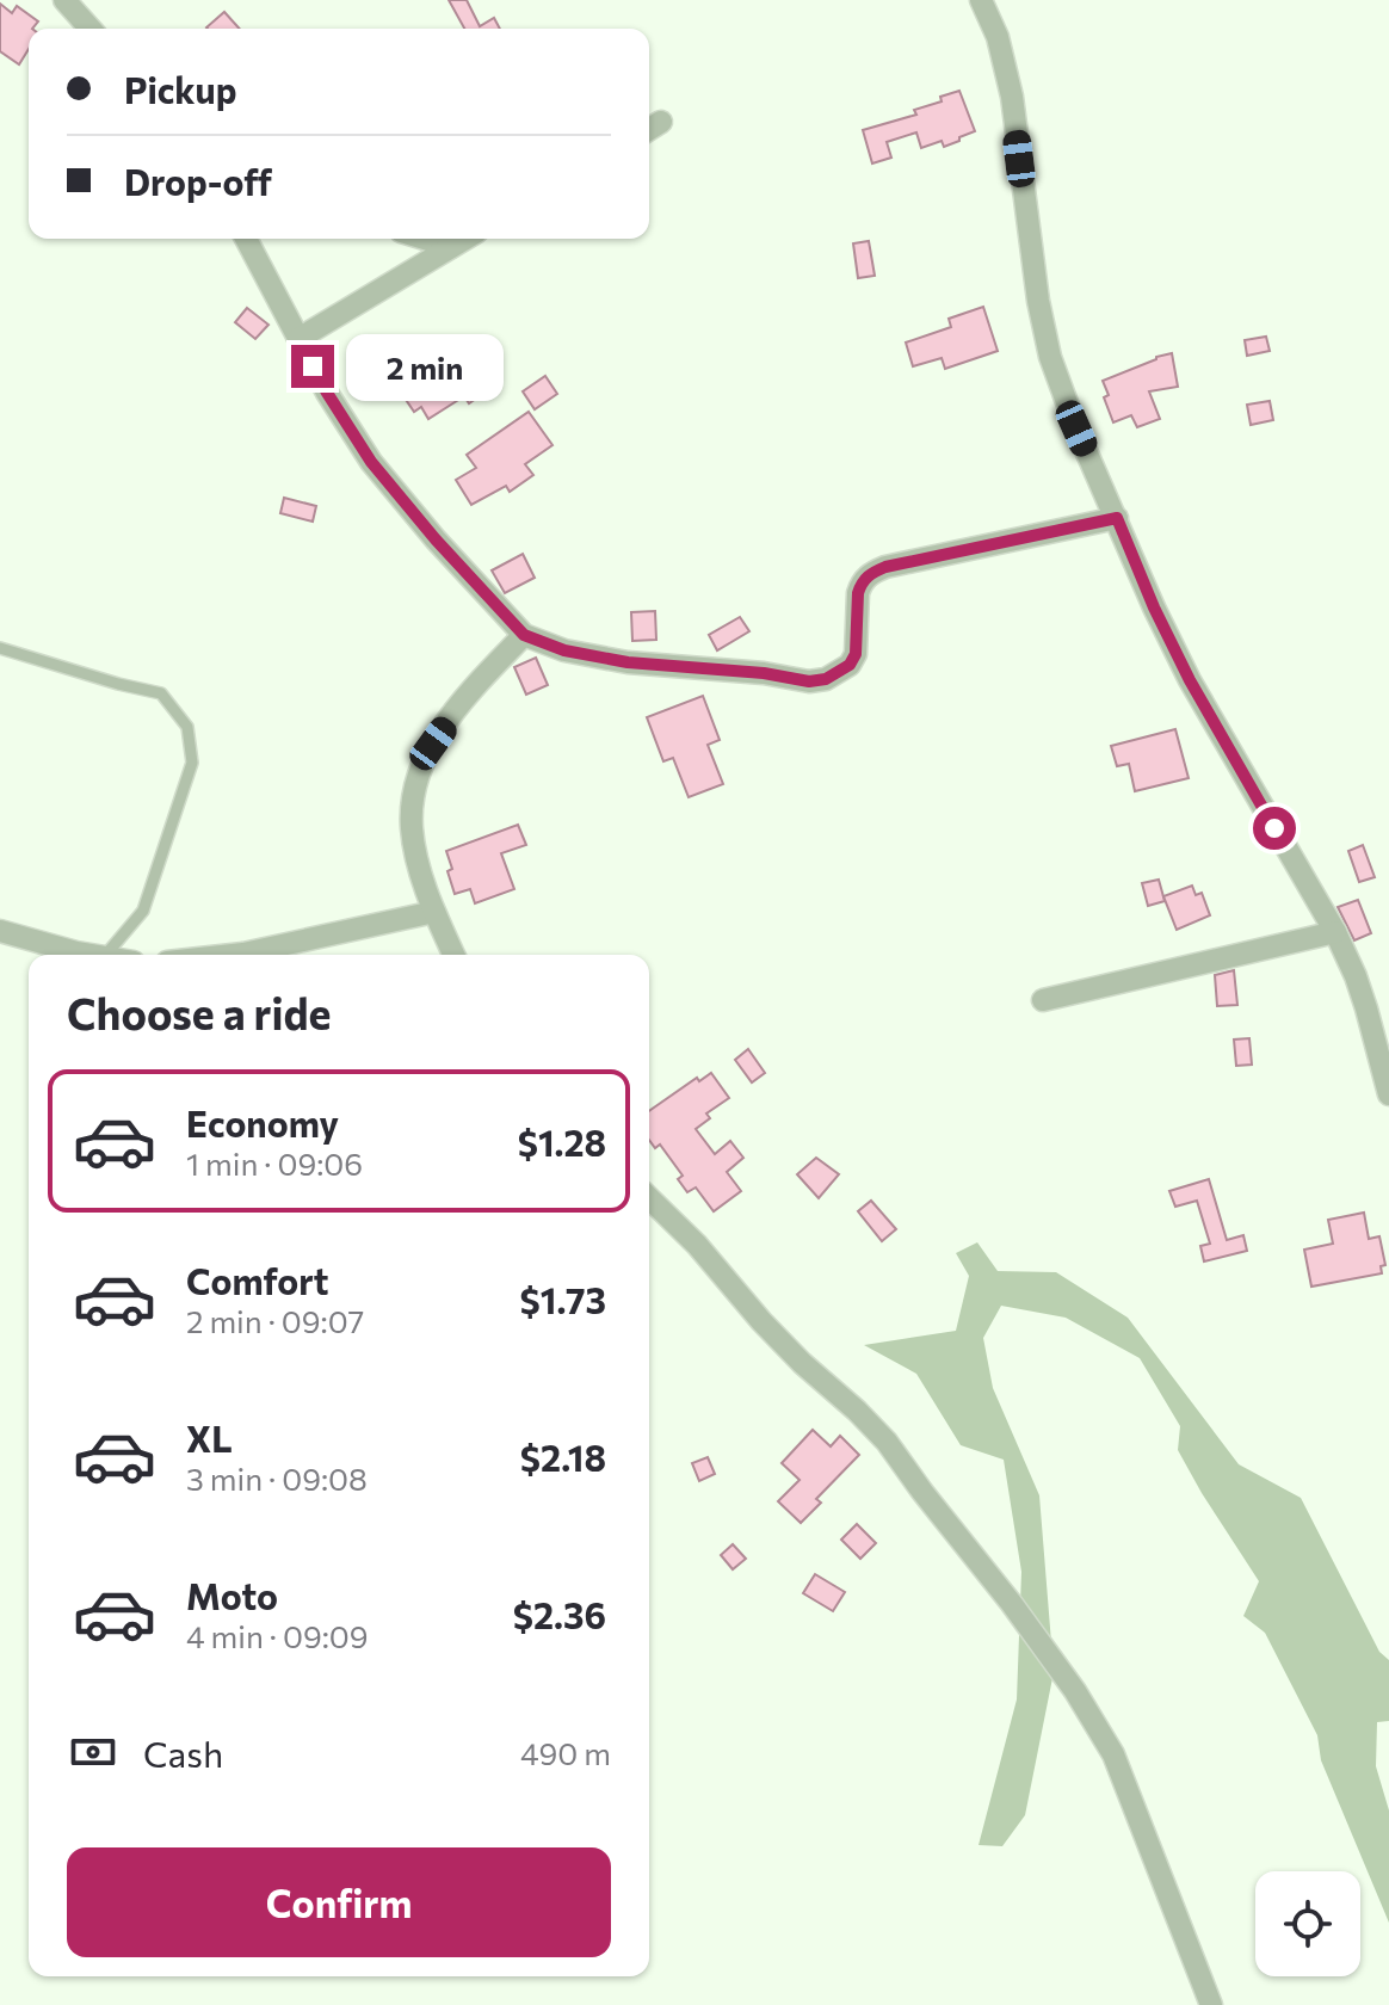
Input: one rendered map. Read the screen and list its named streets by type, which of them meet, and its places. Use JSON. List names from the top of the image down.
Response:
{
  "page": {
    "banner": ["Pickup", "Drop-off"],
    "bubble": "2 min",
    "heading": "Choose a ride",
    "list": [
      {
        "name": "Economy",
        "note": "1 min · 09:06",
        "value": "$1.28"
      },
      {
        "name": "Comfort",
        "note": "2 min · 09:07",
        "value": "$1.73"
      },
      {
        "name": "XL",
        "note": "3 min · 09:08",
        "value": "$2.18"
      },
      {
        "name": "Moto",
        "note": "4 min · 09:09",
        "value": "$2.36"
      }
    ],
    "pay": ["Cash", "490 m"],
    "buttons": "Confirm"
  }
}
